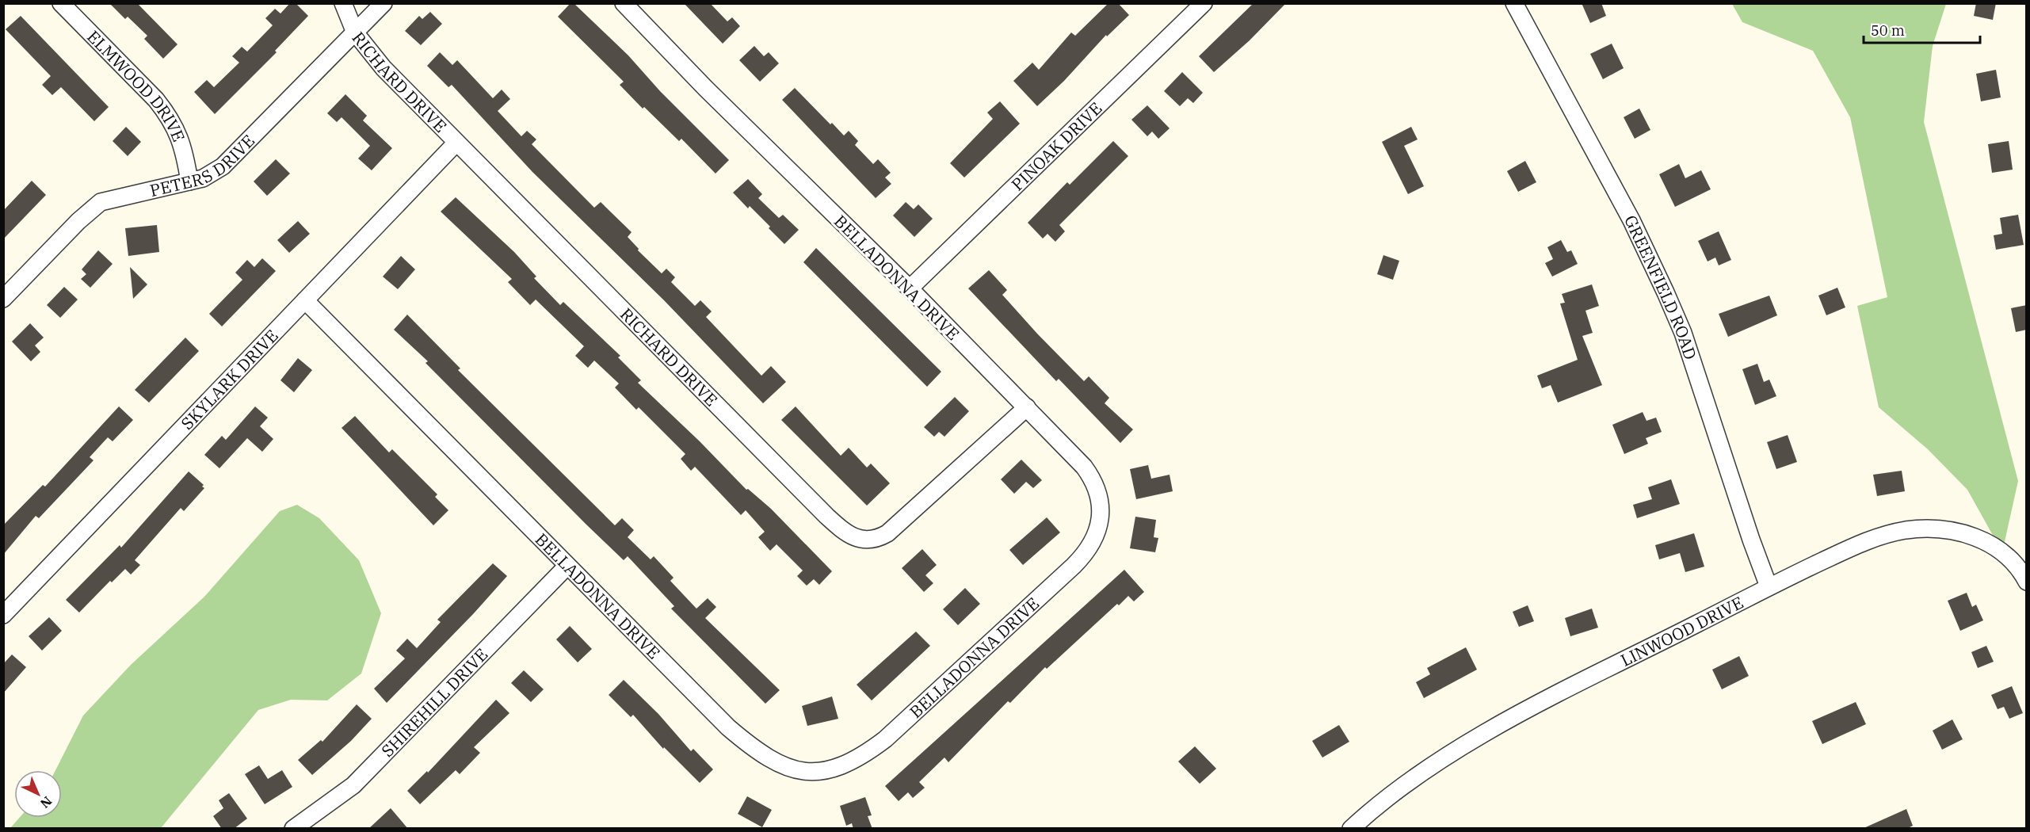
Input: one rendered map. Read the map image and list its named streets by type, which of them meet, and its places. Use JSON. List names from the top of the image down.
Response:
{
  "streets": {
    "street": [
      "RICHARD DRIVE",
      "ELMWOOD DRIVE",
      "PINOAK DRIVE",
      "PETERS DRIVE",
      "BELLADONNA DRIVE",
      "GREENFIELD ROAD",
      "SKYLARK DRIVE",
      "LINWOOD DRIVE",
      "SHIREHILL DRIVE"
    ]
  },
  "crossings": [
    ["RICHARD DRIVE", "PETERS DRIVE"],
    ["RICHARD DRIVE", "BELLADONNA DRIVE"],
    ["RICHARD DRIVE", "SKYLARK DRIVE"],
    ["ELMWOOD DRIVE", "PETERS DRIVE"],
    ["PINOAK DRIVE", "BELLADONNA DRIVE"],
    ["BELLADONNA DRIVE", "SKYLARK DRIVE"],
    ["BELLADONNA DRIVE", "SHIREHILL DRIVE"],
    ["GREENFIELD ROAD", "LINWOOD DRIVE"]
  ],
  "scale_bar": "50 m",
  "north": "bottom right"
}
